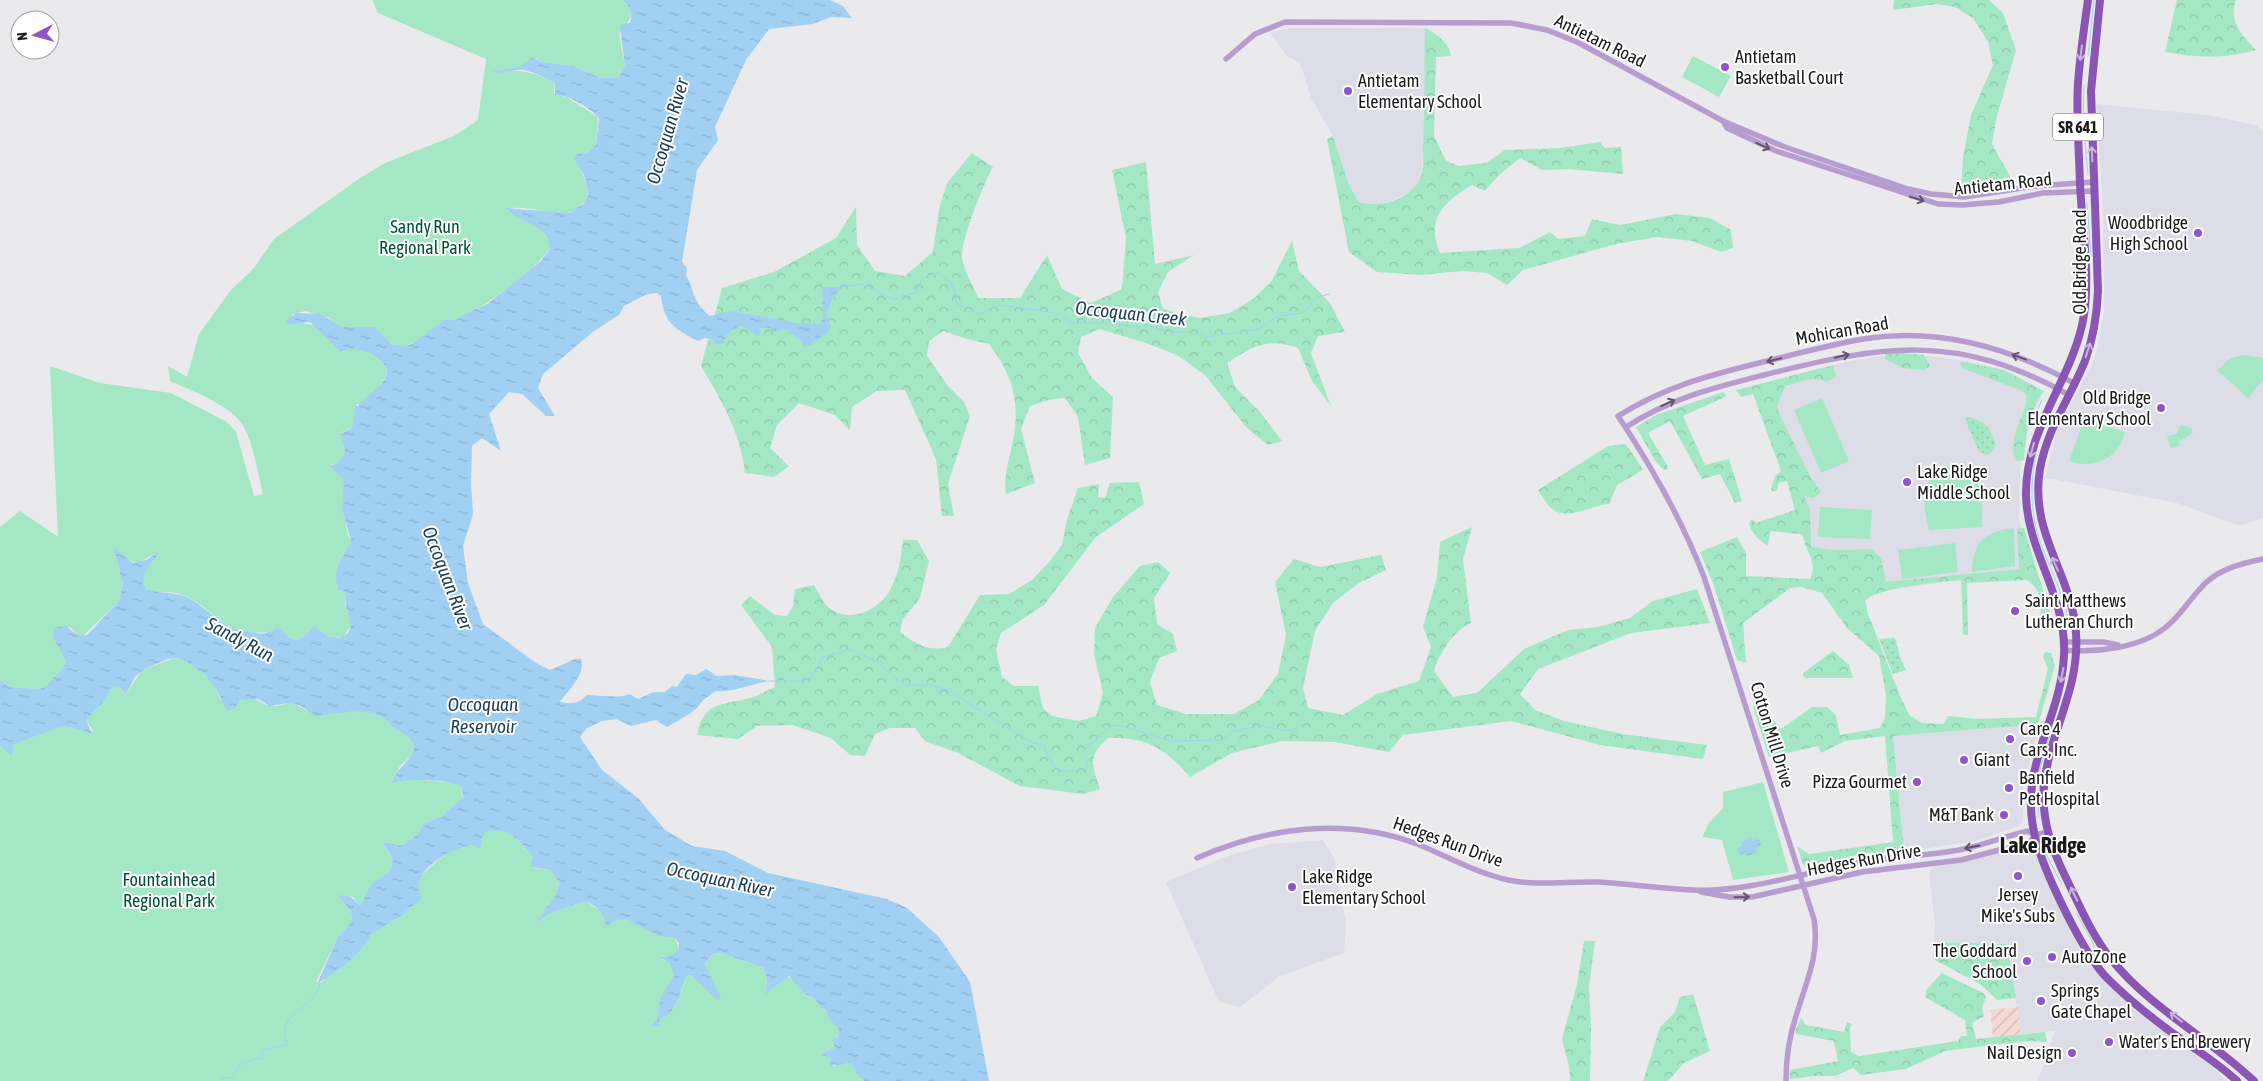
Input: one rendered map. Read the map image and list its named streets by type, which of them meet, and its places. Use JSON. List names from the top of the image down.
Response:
{
  "streets": {
    "main road": ["SR 641", "Old Bridge Road"],
    "street": [
      "Antietam Road",
      "Mohican Road",
      "Cotton Mill Drive",
      "Hedges Run Drive"
    ]
  },
  "crossings": [
    ["Antietam Road", "Old Bridge Road"],
    ["Old Bridge Road", "Mohican Road"],
    ["Old Bridge Road", "Hedges Run Drive"],
    ["Mohican Road", "Cotton Mill Drive"],
    ["Cotton Mill Drive", "Hedges Run Drive"]
  ],
  "districts": ["Lake Ridge"],
  "water": [
    "Occoquan River",
    "Occoquan Creek",
    "Sandy Run",
    "Occoquan Reservoir"
  ],
  "parks": ["Sandy Run Regional Park", "Fountainhead Regional Park"],
  "places": [
    "Antietam Basketball Court",
    "Antietam Elementary School",
    "Woodbridge High School",
    "Old Bridge Elementary School",
    "Lake Ridge Middle School",
    "Saint Matthews Lutheran Church",
    "Care 4 Cars, Inc.",
    "Giant",
    "Pizza Gourmet",
    "Banfield Pet Hospital",
    "M&T Bank",
    "Jersey Mike's Subs",
    "Lake Ridge Elementary School",
    "AutoZone",
    "The Goddard School",
    "Springs Gate Chapel",
    "Water's End Brewery",
    "Nail Design"
  ],
  "north": "left"
}
